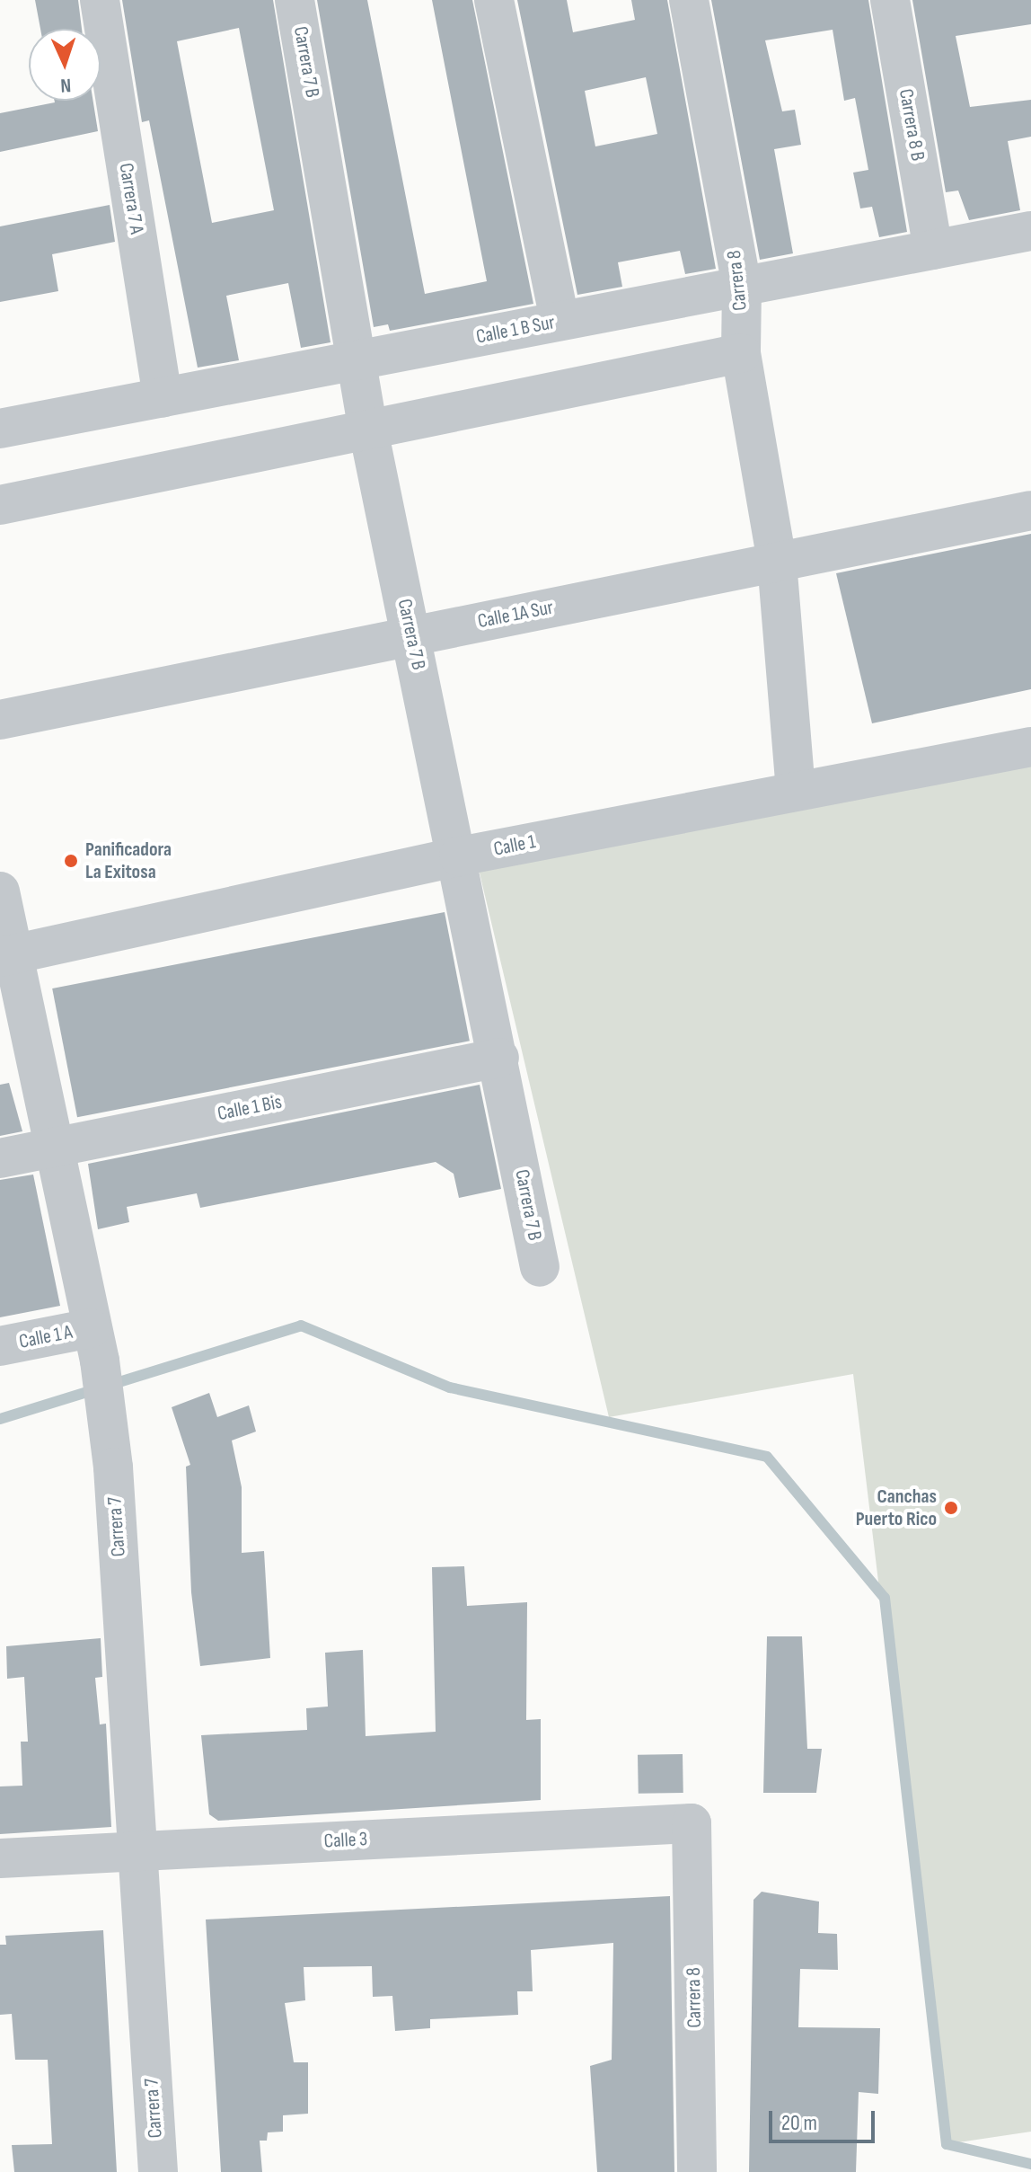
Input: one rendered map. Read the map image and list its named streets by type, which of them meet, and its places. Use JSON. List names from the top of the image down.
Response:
{
  "streets": {
    "street": [
      "Carrera 7 B",
      "Carrera 8 B",
      "Carrera 7 A",
      "Carrera 8",
      "Calle 1 B Sur",
      "Calle 1A Sur",
      "Calle 1",
      "Calle 1 Bis",
      "Calle 1 A",
      "Carrera 7",
      "Calle 3"
    ]
  },
  "crossings": [
    ["Carrera 7 B", "Calle 1 B Sur"],
    ["Carrera 7 B", "Calle 1A Sur"],
    ["Carrera 7 B", "Calle 1"],
    ["Carrera 7 B", "Calle 1 Bis"],
    ["Carrera 8 B", "Calle 1 B Sur"],
    ["Carrera 7 A", "Calle 1 B Sur"],
    ["Carrera 8", "Calle 1 B Sur"],
    ["Carrera 8", "Calle 1A Sur"],
    ["Carrera 8", "Calle 1"],
    ["Carrera 8", "Calle 3"],
    ["Calle 1", "Carrera 7"],
    ["Calle 1 Bis", "Carrera 7"],
    ["Calle 1 A", "Carrera 7"],
    ["Carrera 7", "Calle 3"]
  ],
  "places": ["Panificadora La Exitosa", "Canchas Puerto Rico"],
  "scale_bar": "20 m",
  "north": "bottom"
}
